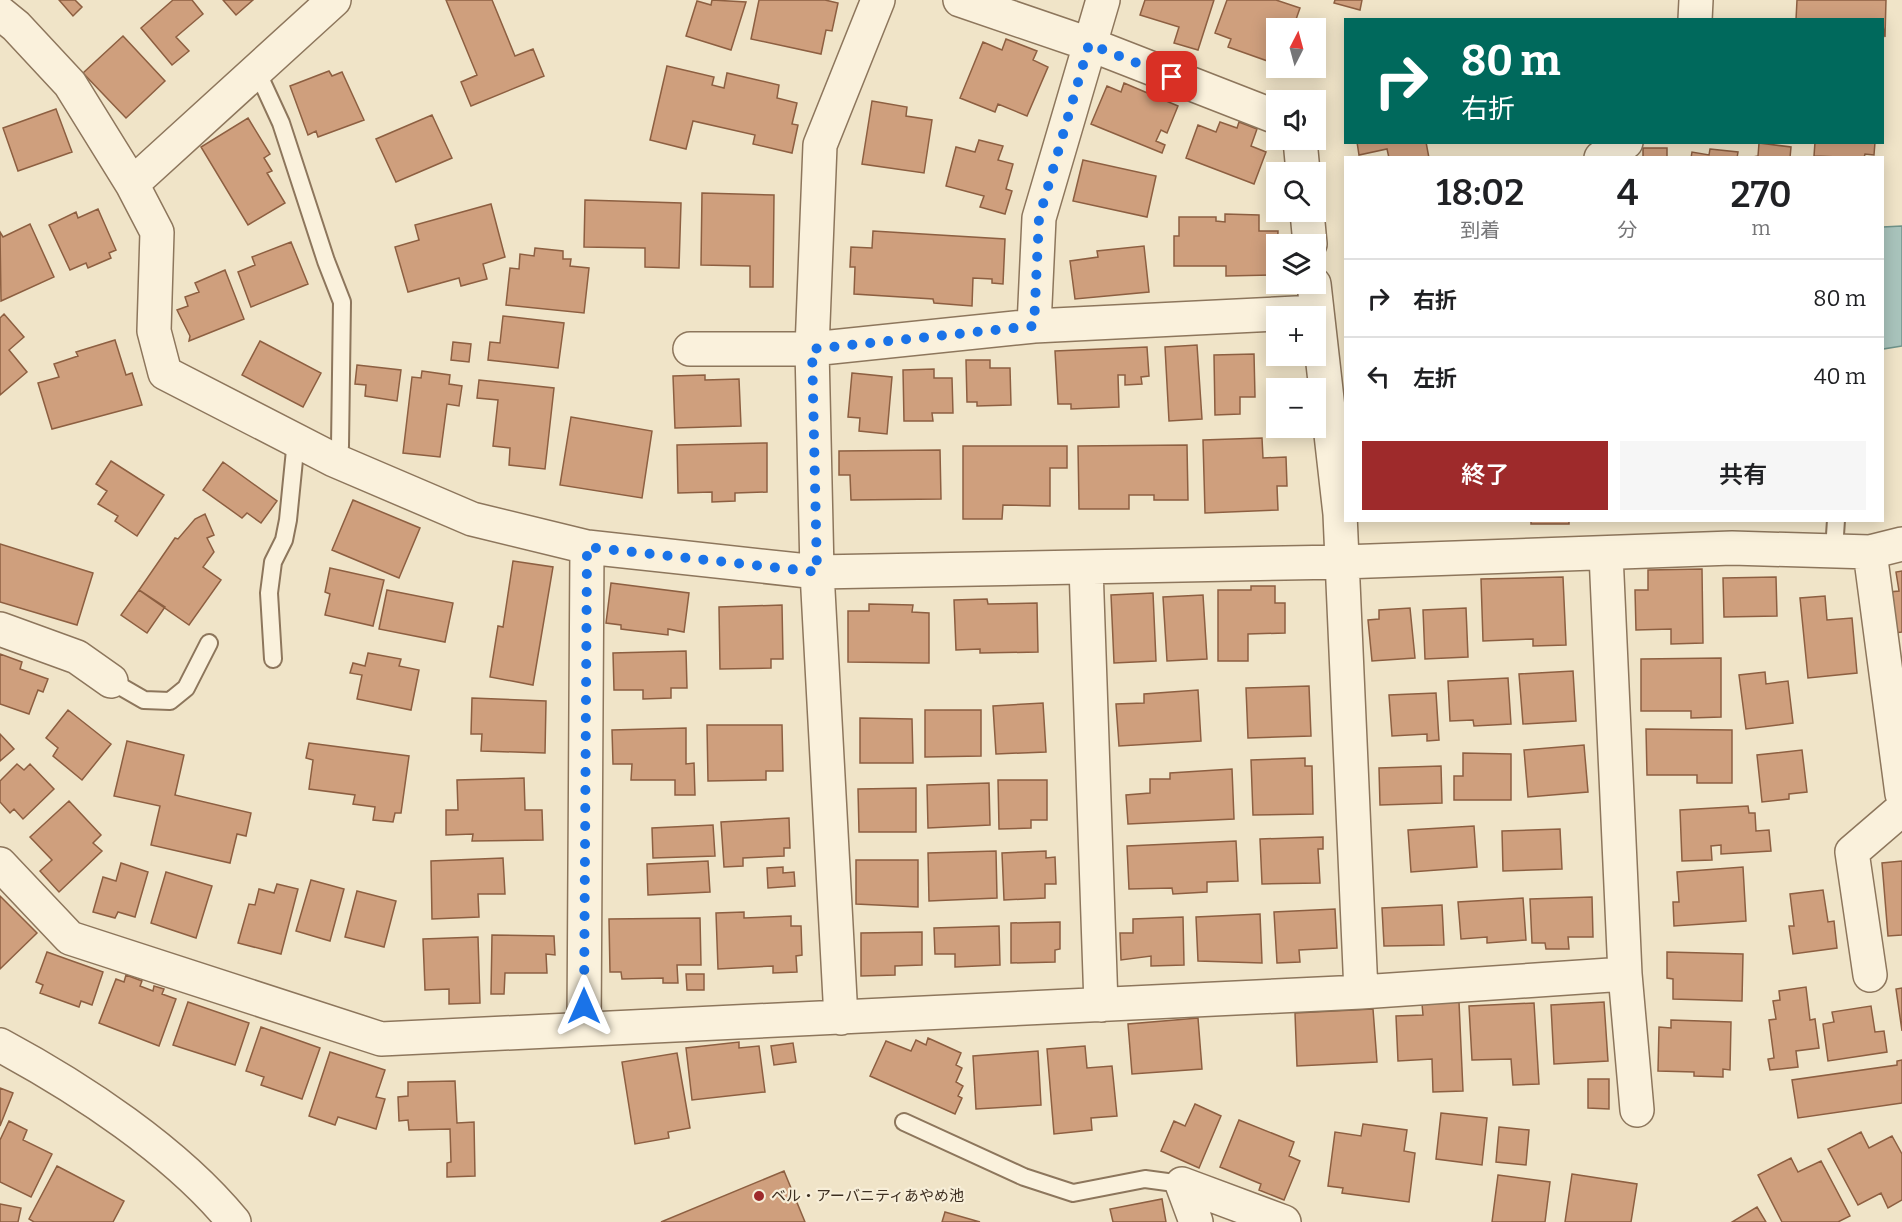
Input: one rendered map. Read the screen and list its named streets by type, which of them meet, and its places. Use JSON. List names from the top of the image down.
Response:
{
  "places": ["ベル・アーバニティあやめ池"],
  "north": "top",
  "page": {
    "map_buttons": ["+", "−"],
    "turn": ["80 m", "右折"],
    "eta": [
      "18:02",
      "到着",
      "4",
      "分",
      "270",
      "m"
    ],
    "list": [
      {
        "name": "右折",
        "value": "80 m"
      },
      {
        "name": "左折",
        "value": "40 m"
      }
    ],
    "buttons": ["終了", "共有"]
  }
}
